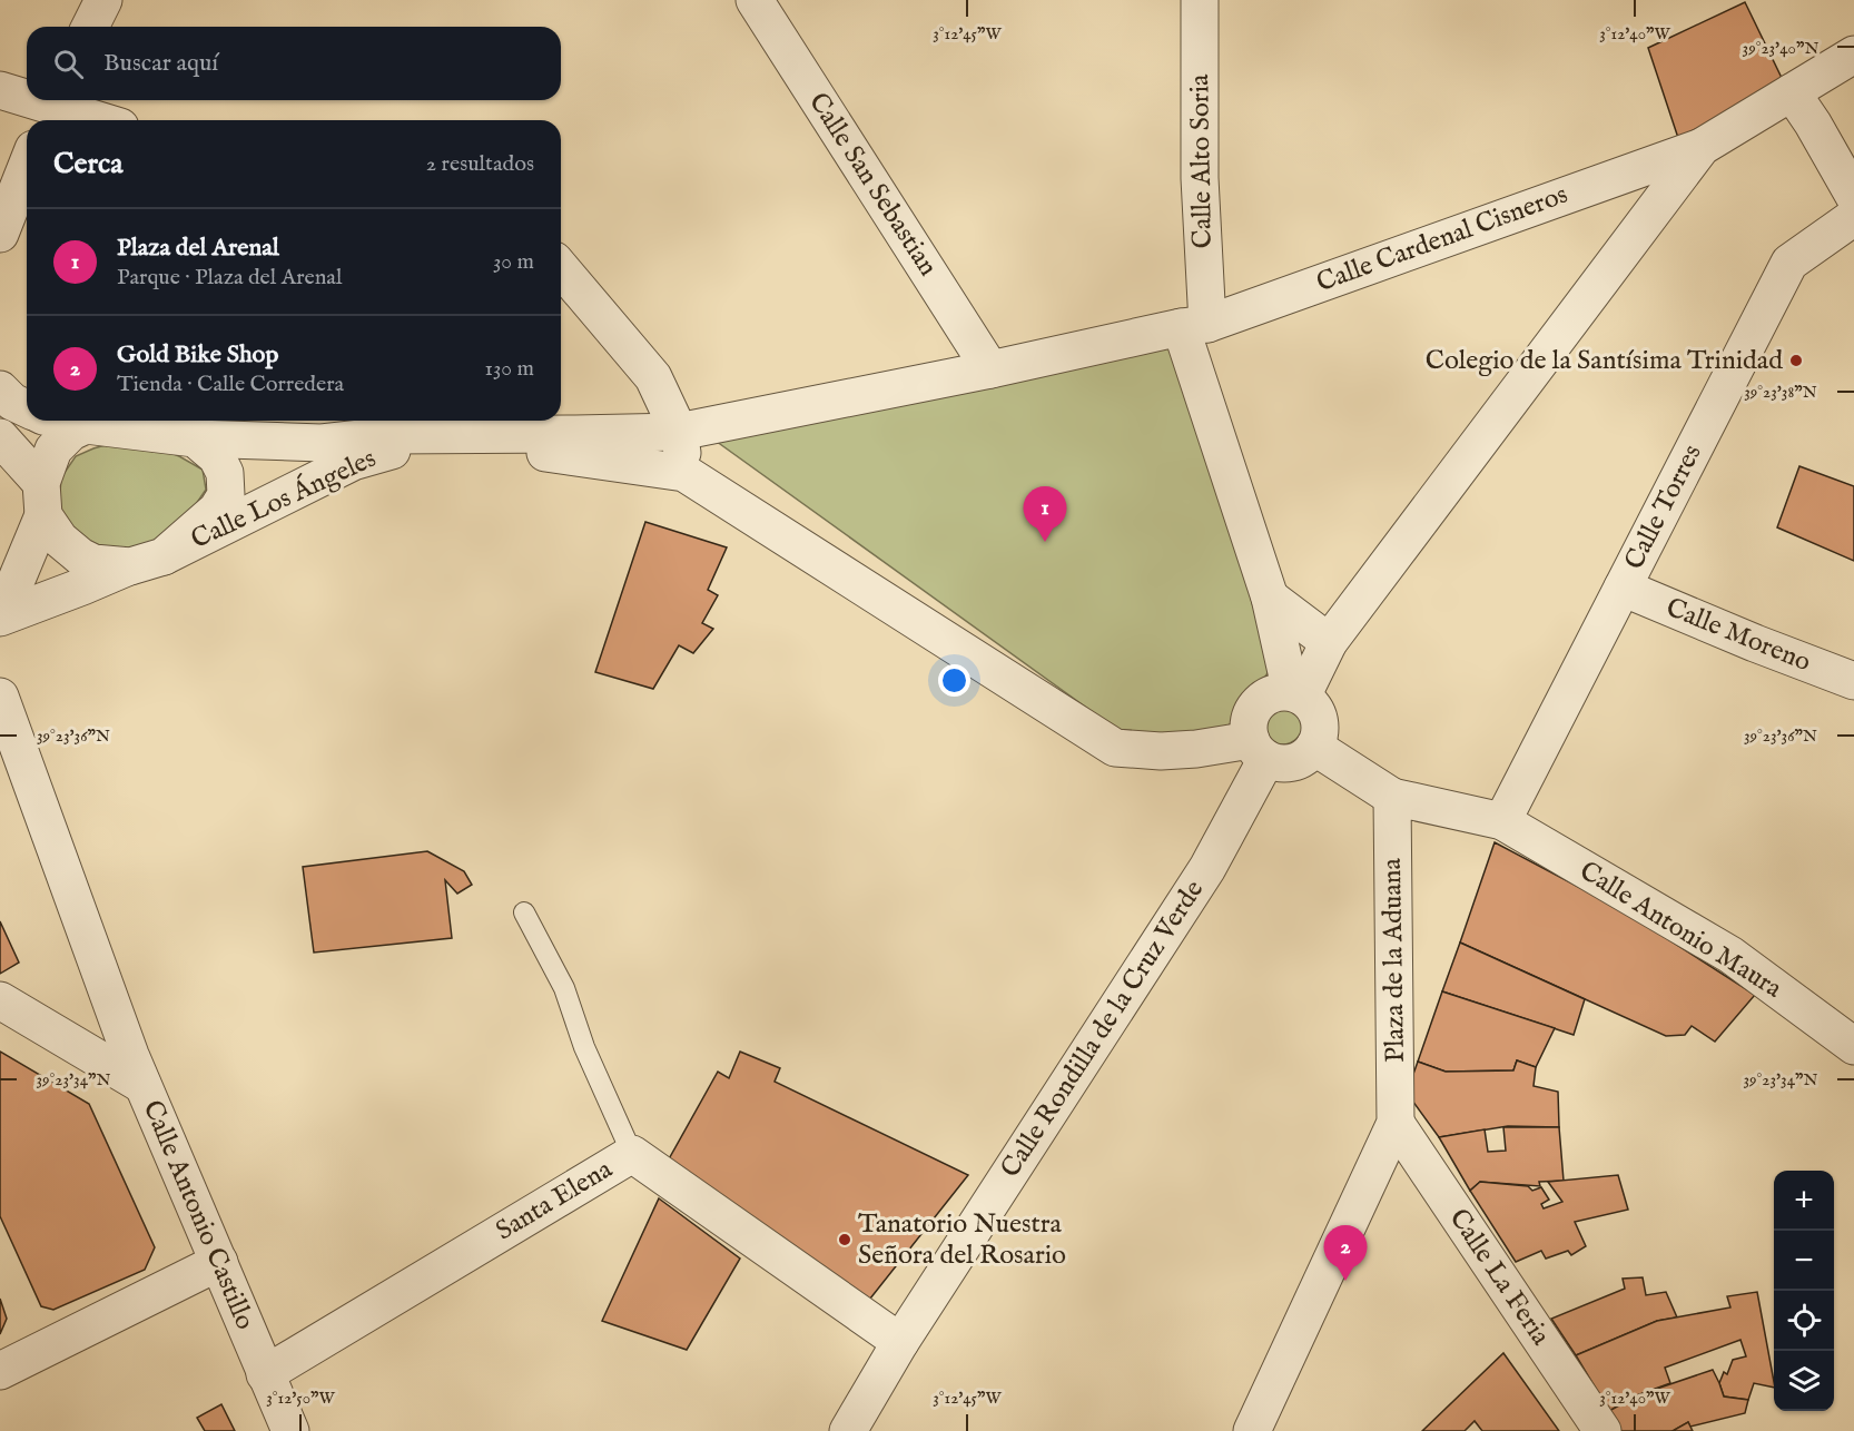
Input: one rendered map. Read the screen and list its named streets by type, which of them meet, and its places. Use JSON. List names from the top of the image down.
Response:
{
  "streets": {
    "street": [
      "Calle Alto Soria",
      "Calle San Sebastian",
      "Calle Cardenal Cisneros",
      "Calle Los Ángeles",
      "Calle Torres",
      "Calle Moreno",
      "Calle Antonio Maura",
      "Plaza de la Aduana",
      "Calle Rondilla de la Cruz Verde",
      "Santa Elena",
      "Calle Antonio Castillo",
      "Calle La Feria"
    ]
  },
  "crossings": [
    ["Calle Alto Soria", "Calle Cardenal Cisneros"],
    ["Calle Alto Soria", "Calle Rondilla de la Cruz Verde"],
    ["Calle San Sebastian", "Calle Cardenal Cisneros"],
    ["Calle San Sebastian", "Calle Los Ángeles"],
    ["Calle Cardenal Cisneros", "Calle Los Ángeles"],
    ["Calle Torres", "Calle Moreno"],
    ["Calle Torres", "Calle Antonio Maura"],
    ["Plaza de la Aduana", "Calle La Feria"],
    ["Calle Rondilla de la Cruz Verde", "Santa Elena"],
    ["Santa Elena", "Calle Antonio Castillo"]
  ],
  "places": ["Colegio de la Santísima Trinidad", "Tanatorio Nuestra Señora del Rosario"],
  "page": {
    "search": "Buscar aquí",
    "heading": ["Cerca", "2 resultados"],
    "list": [
      {
        "mark": "1",
        "name": "Plaza del Arenal",
        "note": "Parque · Plaza del Arenal",
        "value": "30 m"
      },
      {
        "mark": "2",
        "name": "Gold Bike Shop",
        "note": "Tienda · Calle Corredera",
        "value": "130 m"
      }
    ],
    "pins": ["1", "2"],
    "map_buttons": ["+", "−"]
  },
  "coordinates": [
    "3°12'45\"W",
    "3°12'40\"W",
    "39°23'40\"N",
    "39°23'38\"N",
    "39°23'36\"N",
    "39°23'34\"N",
    "3°12'50\"W"
  ]
}
